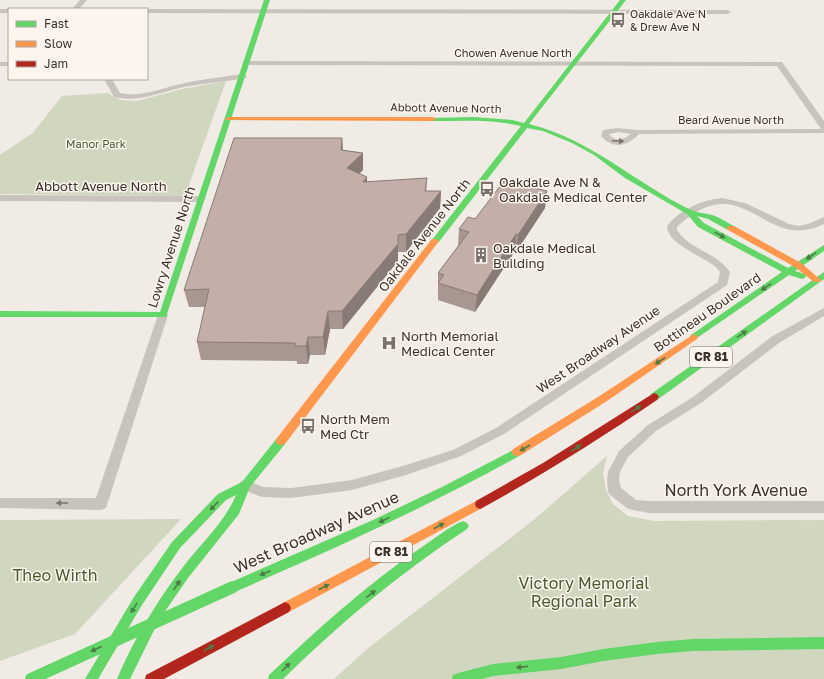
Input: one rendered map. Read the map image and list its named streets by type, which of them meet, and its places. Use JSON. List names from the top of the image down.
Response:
{
  "streets": {
    "street": [
      "Chowen Avenue North",
      "Abbott Avenue North",
      "Beard Avenue North",
      "Oakdale Avenue North",
      "Lowry Avenue North",
      "Bottineau Boulevard",
      "West Broadway Avenue",
      "CR 81",
      "North York Avenue"
    ]
  },
  "crossings": [
    ["Chowen Avenue North", "Oakdale Avenue North"],
    ["Chowen Avenue North", "Lowry Avenue North"],
    ["Abbott Avenue North", "Oakdale Avenue North"],
    ["Abbott Avenue North", "Lowry Avenue North"],
    ["Abbott Avenue North", "Bottineau Boulevard"],
    ["Abbott Avenue North", "West Broadway Avenue"],
    ["Abbott Avenue North", "CR 81"],
    ["Oakdale Avenue North", "West Broadway Avenue"],
    ["Bottineau Boulevard", "West Broadway Avenue"]
  ],
  "one_way": ["Lowry Avenue North"],
  "parks": ["Manor Park", "Theo Wirth", "Victory Memorial Regional Park"],
  "places": {
    "bus stop": ["Oakdale Ave N & Drew Ave N", "Oakdale Ave N & Oakdale Medical Center", "North Mem Med Ctr"],
    "building": ["Oakdale Medical Building"],
    "hospital": ["North Memorial Medical Center"]
  },
  "legend": ["Fast", "Slow", "Jam"]
}
